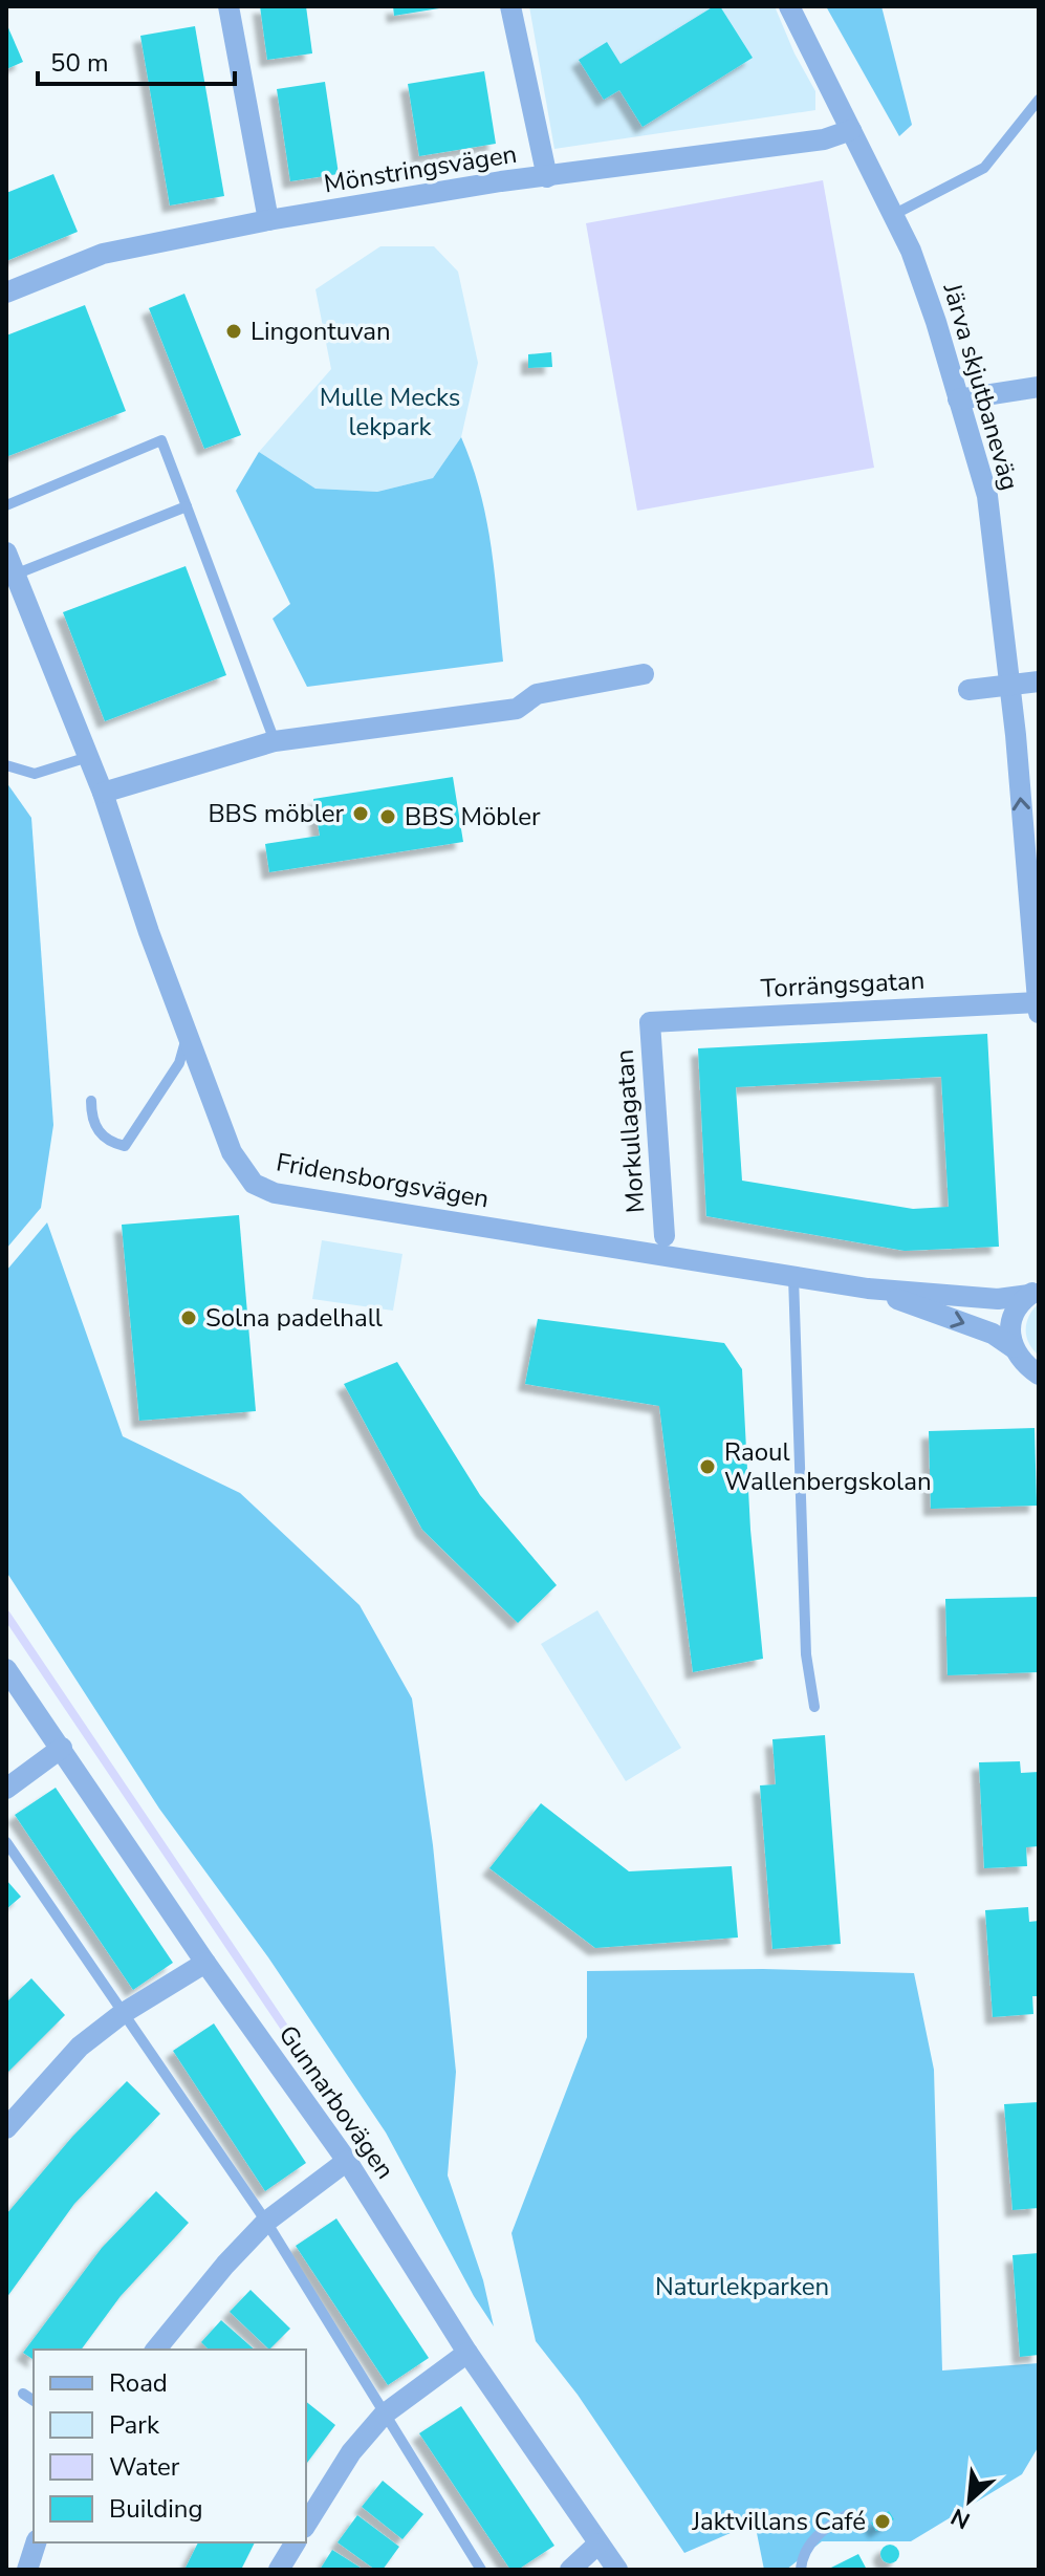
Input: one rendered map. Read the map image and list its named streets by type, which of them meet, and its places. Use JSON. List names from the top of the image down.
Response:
{
  "streets": {
    "street": [
      "Mönstringsvägen",
      "Järva skjutbaneväg",
      "Torrängsgatan",
      "Morkullagatan",
      "Fridensborgsvägen",
      "Gunnarbovägen"
    ]
  },
  "crossings": [
    ["Mönstringsvägen", "Järva skjutbaneväg"],
    ["Järva skjutbaneväg", "Torrängsgatan"],
    ["Torrängsgatan", "Morkullagatan"]
  ],
  "parks": ["Mulle Mecks lekpark", "Naturlekparken"],
  "places": [
    "Lingontuvan",
    "BBS möbler",
    "BBS Möbler",
    "Solna padelhall",
    "Raoul Wallenbergskolan",
    "Jaktvillans Café"
  ],
  "legend": [
    "Road",
    "Park",
    "Water",
    "Building"
  ],
  "scale_bar": "50 m",
  "north": "bottom left"
}
